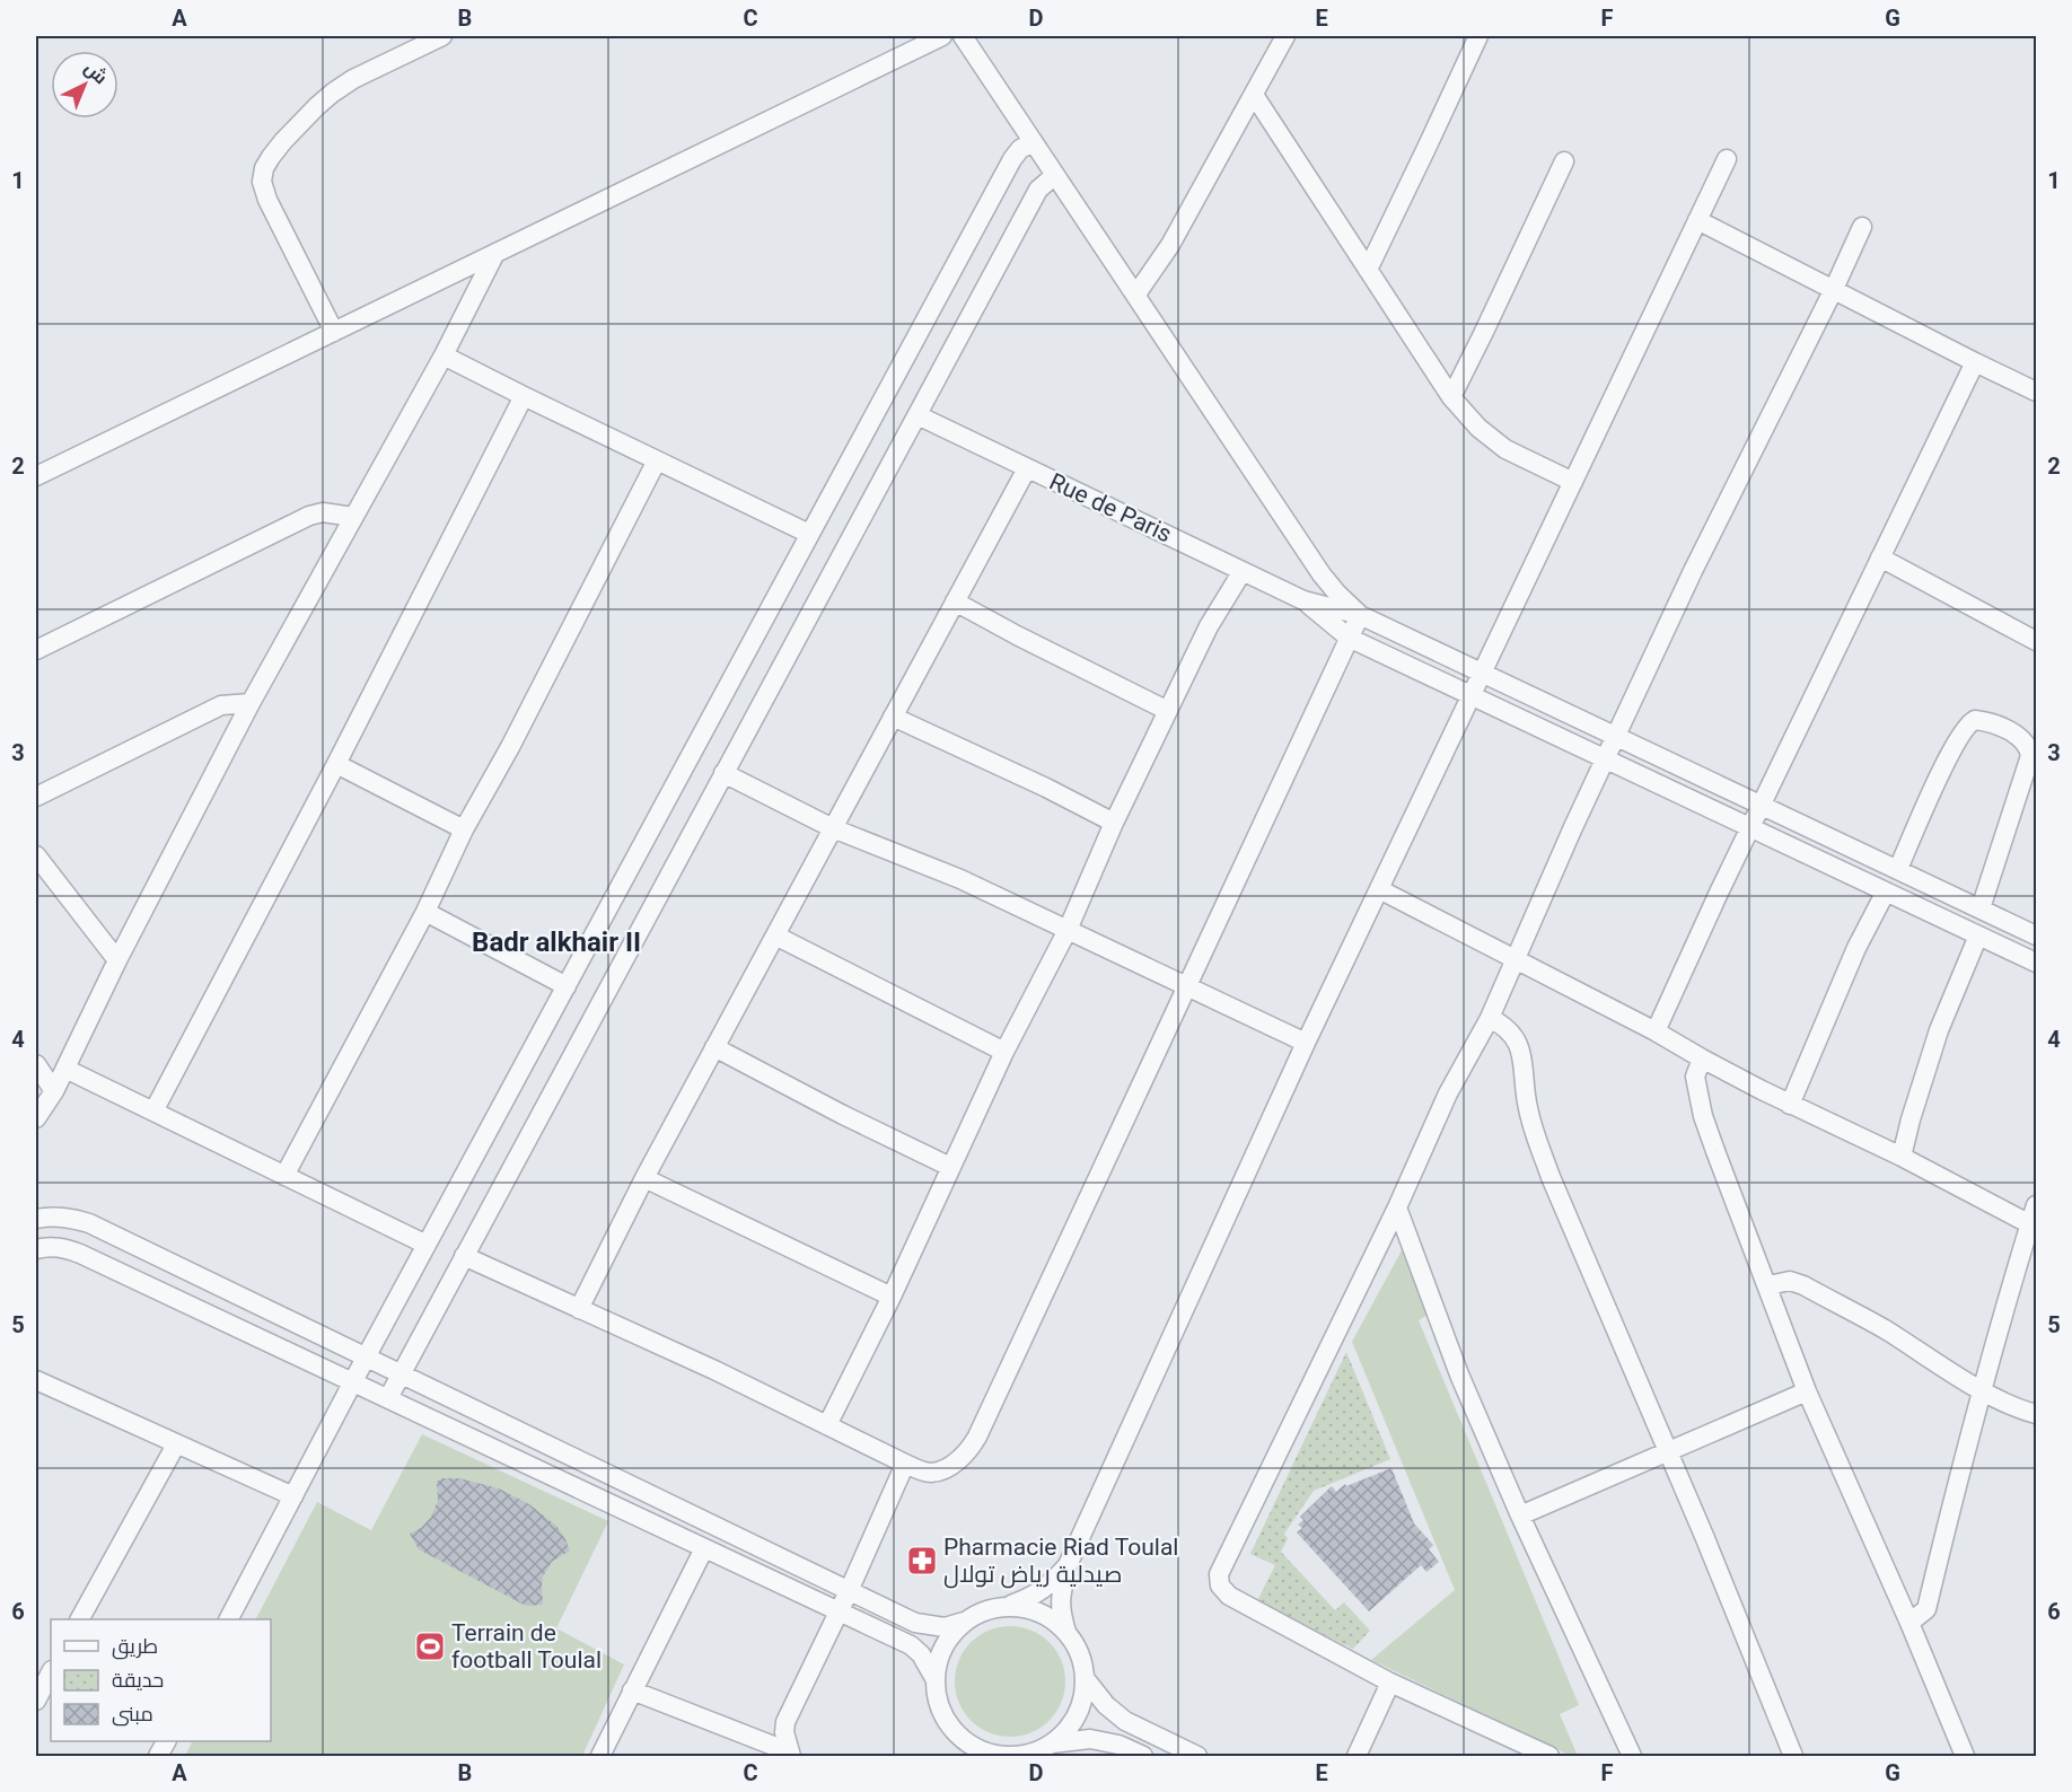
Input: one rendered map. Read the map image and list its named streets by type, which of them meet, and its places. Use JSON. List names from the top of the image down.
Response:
{
  "streets": {
    "street": ["Rue de Paris"]
  },
  "districts": ["Badr alkhair II"],
  "places": {
    "pharmacy": ["Pharmacie Riad Toulal صيدلية رياض تولال"],
    "sports": ["Terrain de football Toulal"]
  },
  "legend": ["طريق", "حديقة", "مبنى"],
  "north": "top right",
  "grid": {
    "columns": [
      "A",
      "B",
      "C",
      "D",
      "E",
      "F",
      "G"
    ],
    "rows": [
      "1",
      "2",
      "3",
      "4",
      "5",
      "6"
    ]
  }
}
